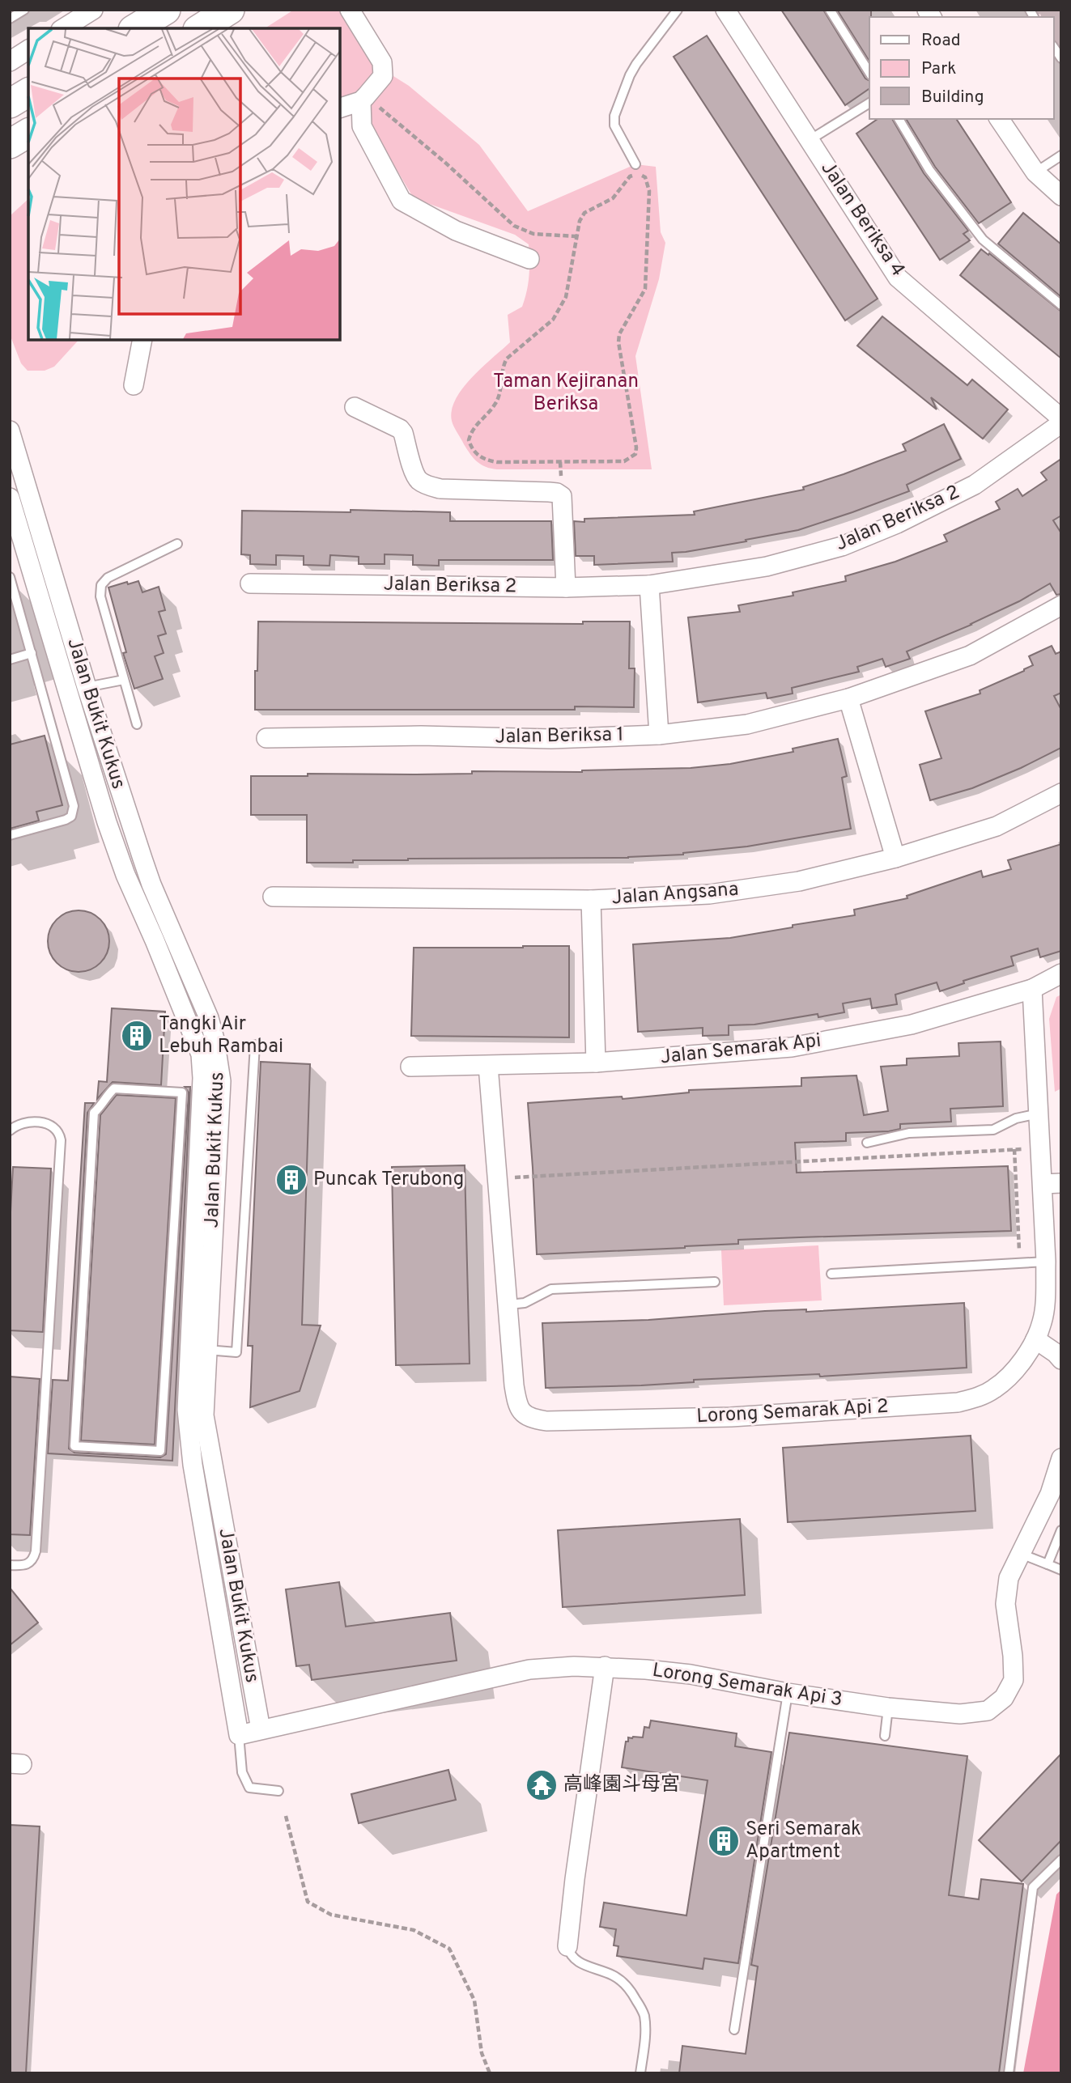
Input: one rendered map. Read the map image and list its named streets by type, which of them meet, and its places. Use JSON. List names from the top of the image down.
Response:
{
  "streets": {
    "street": [
      "Jalan Beriksa 4",
      "Jalan Beriksa 2",
      "Jalan Bukit Kukus",
      "Jalan Beriksa 1",
      "Jalan Angsana",
      "Jalan Semarak Api",
      "Lorong Semarak Api 2",
      "Lorong Semarak Api 3"
    ]
  },
  "crossings": [
    ["Jalan Beriksa 4", "Jalan Beriksa 2"],
    ["Jalan Bukit Kukus", "Lorong Semarak Api 3"],
    ["Jalan Semarak Api", "Lorong Semarak Api 2"]
  ],
  "parks": ["Taman Kejiranan Beriksa"],
  "places": {
    "building": ["Tangki Air Lebuh Rambai", "Puncak Terubong", "Seri Semarak Apartment"],
    "temple": ["高峰園斗母宮"]
  },
  "legend": ["Road", "Park", "Building"]
}
